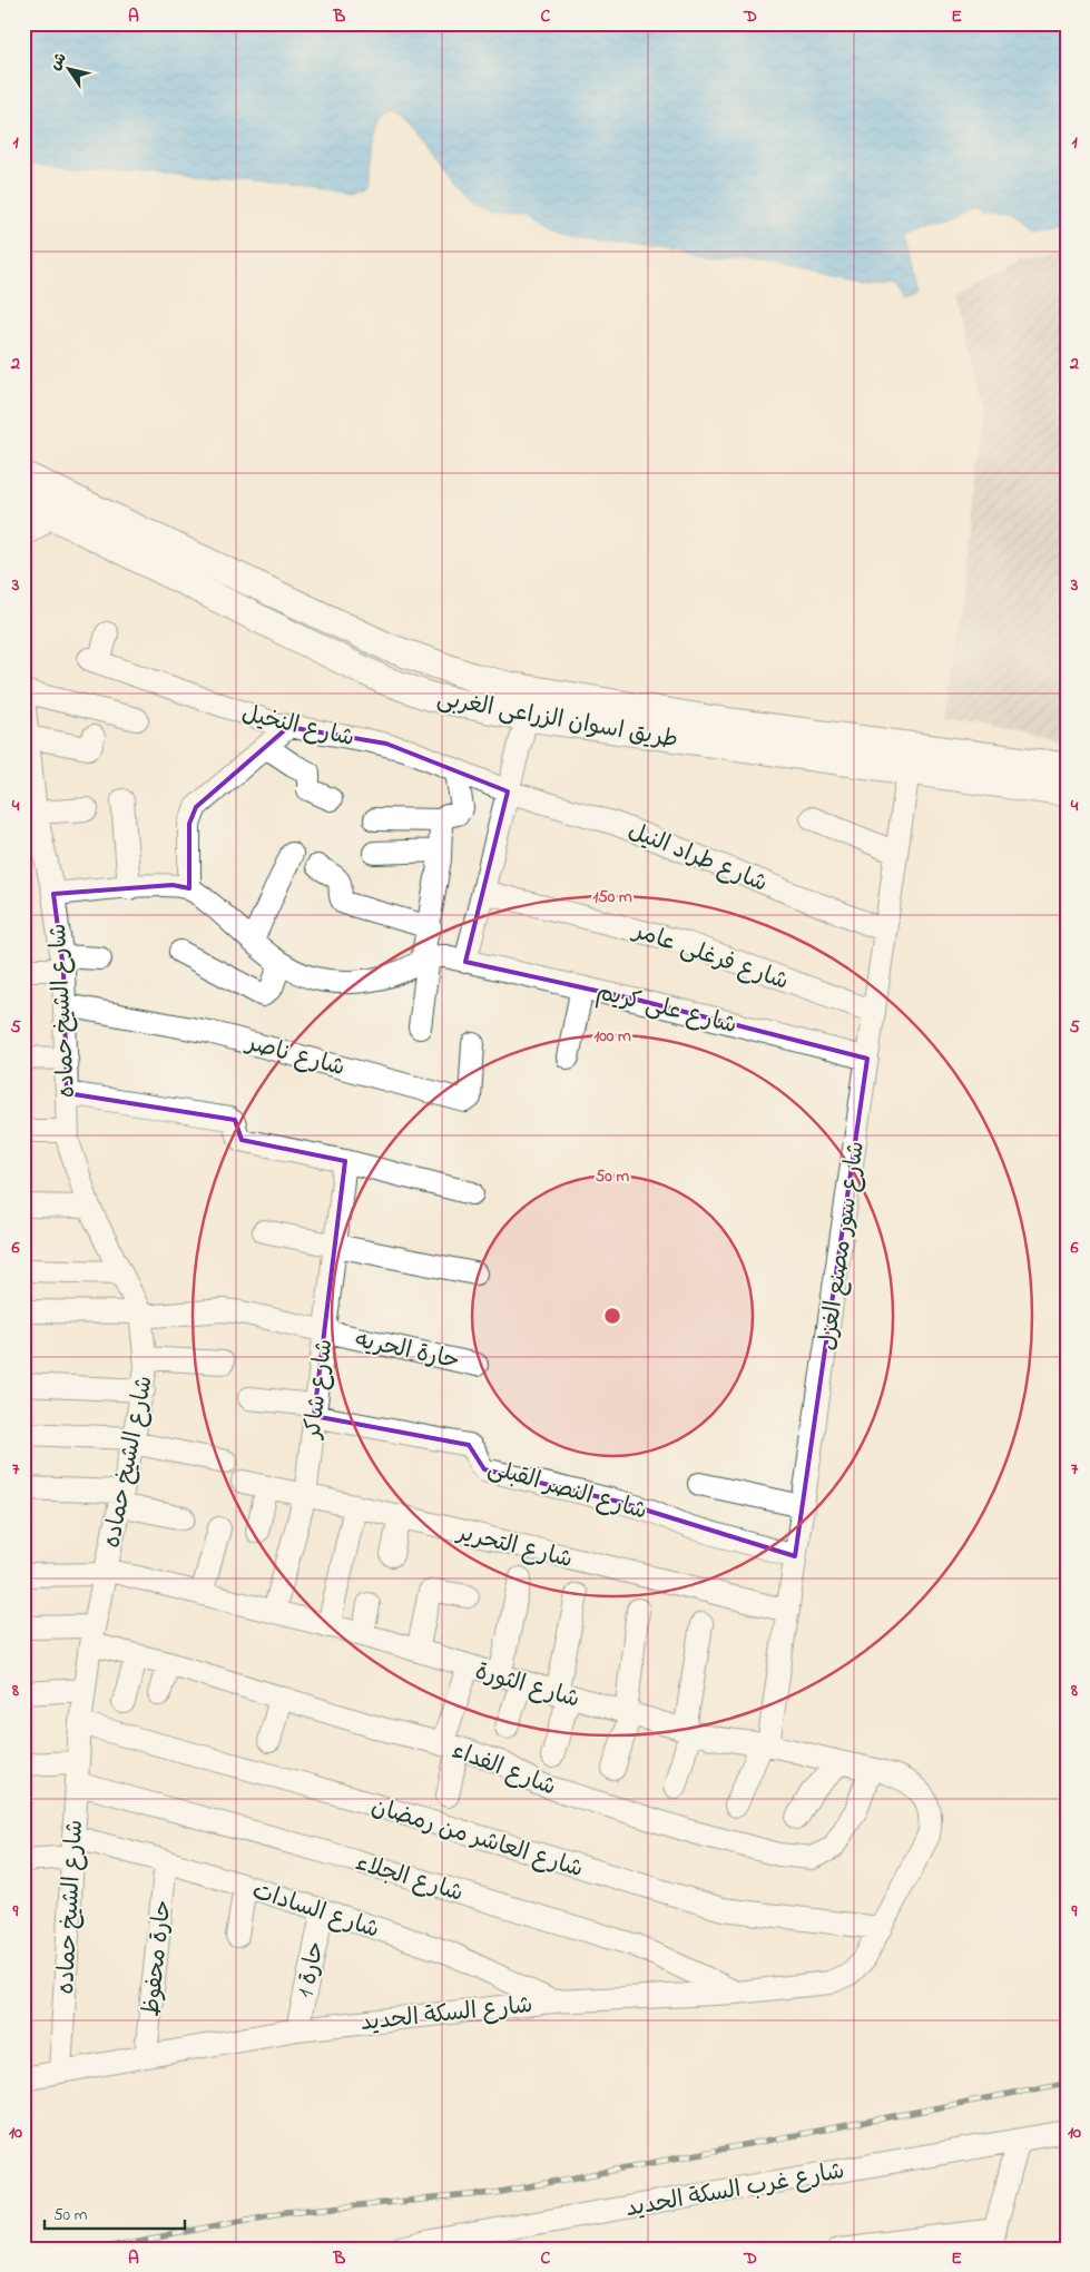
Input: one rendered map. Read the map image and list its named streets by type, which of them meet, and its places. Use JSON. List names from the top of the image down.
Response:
{
  "streets": {
    "main road": ["طريق اسوان الزراعى الغربى"],
    "street": [
      "شارع النخيل",
      "شارع طراد النيل",
      "شارع فرغلى عامر",
      "شارع على كريم",
      "شارع الشيخ حماده",
      "شارع ناصر",
      "شارع سور مصنع الغزل",
      "حارة الحريه",
      "شارع شاكر",
      "شارع النصر القبلى",
      "شارع التحرير",
      "شارع الثورة",
      "شارع الفداء",
      "شارع العاشر من رمضان",
      "شارع الجلاء",
      "شارع السادات",
      "حارة محفوظ",
      "حارة 1",
      "شارع السكة الحديد",
      "شارع غرب السكة الحديد"
    ]
  },
  "crossings": [
    ["طريق اسوان الزراعى الغربى", "شارع سور مصنع الغزل"],
    ["شارع النخيل", "شارع طراد النيل"],
    ["شارع طراد النيل", "شارع سور مصنع الغزل"],
    ["شارع فرغلى عامر", "شارع سور مصنع الغزل"],
    ["شارع على كريم", "شارع سور مصنع الغزل"],
    ["شارع الشيخ حماده", "شارع ناصر"],
    ["شارع الشيخ حماده", "حارة الحريه"],
    ["شارع الشيخ حماده", "شارع الثورة"],
    ["شارع الشيخ حماده", "شارع الفداء"],
    ["شارع الشيخ حماده", "شارع العاشر من رمضان"],
    ["شارع الشيخ حماده", "شارع الجلاء"],
    ["شارع الشيخ حماده", "شارع السادات"],
    ["شارع الشيخ حماده", "شارع السكة الحديد"],
    ["شارع سور مصنع الغزل", "شارع النصر القبلى"],
    ["شارع سور مصنع الغزل", "شارع التحرير"],
    ["شارع سور مصنع الغزل", "شارع الثورة"],
    ["حارة الحريه", "شارع شاكر"],
    ["شارع شاكر", "شارع النصر القبلى"],
    ["شارع شاكر", "شارع التحرير"],
    ["شارع شاكر", "شارع الثورة"],
    ["شارع الثورة", "شارع الفداء"],
    ["شارع الثورة", "شارع العاشر من رمضان"],
    ["شارع الثورة", "شارع السكة الحديد"],
    ["شارع العاشر من رمضان", "شارع السكة الحديد"],
    ["شارع الجلاء", "شارع السكة الحديد"],
    ["شارع السادات", "حارة محفوظ"],
    ["شارع السادات", "حارة 1"],
    ["شارع السادات", "شارع السكة الحديد"],
    ["حارة محفوظ", "شارع السكة الحديد"],
    ["حارة 1", "شارع السكة الحديد"]
  ],
  "scale_bar": "50 m",
  "north": "top left",
  "grid": {
    "columns": [
      "A",
      "B",
      "C",
      "D",
      "E"
    ],
    "rows": [
      "1",
      "2",
      "3",
      "4",
      "5",
      "6",
      "7",
      "8",
      "9",
      "10"
    ]
  },
  "rings": ["150 m", "100 m", "50 m"]
}
